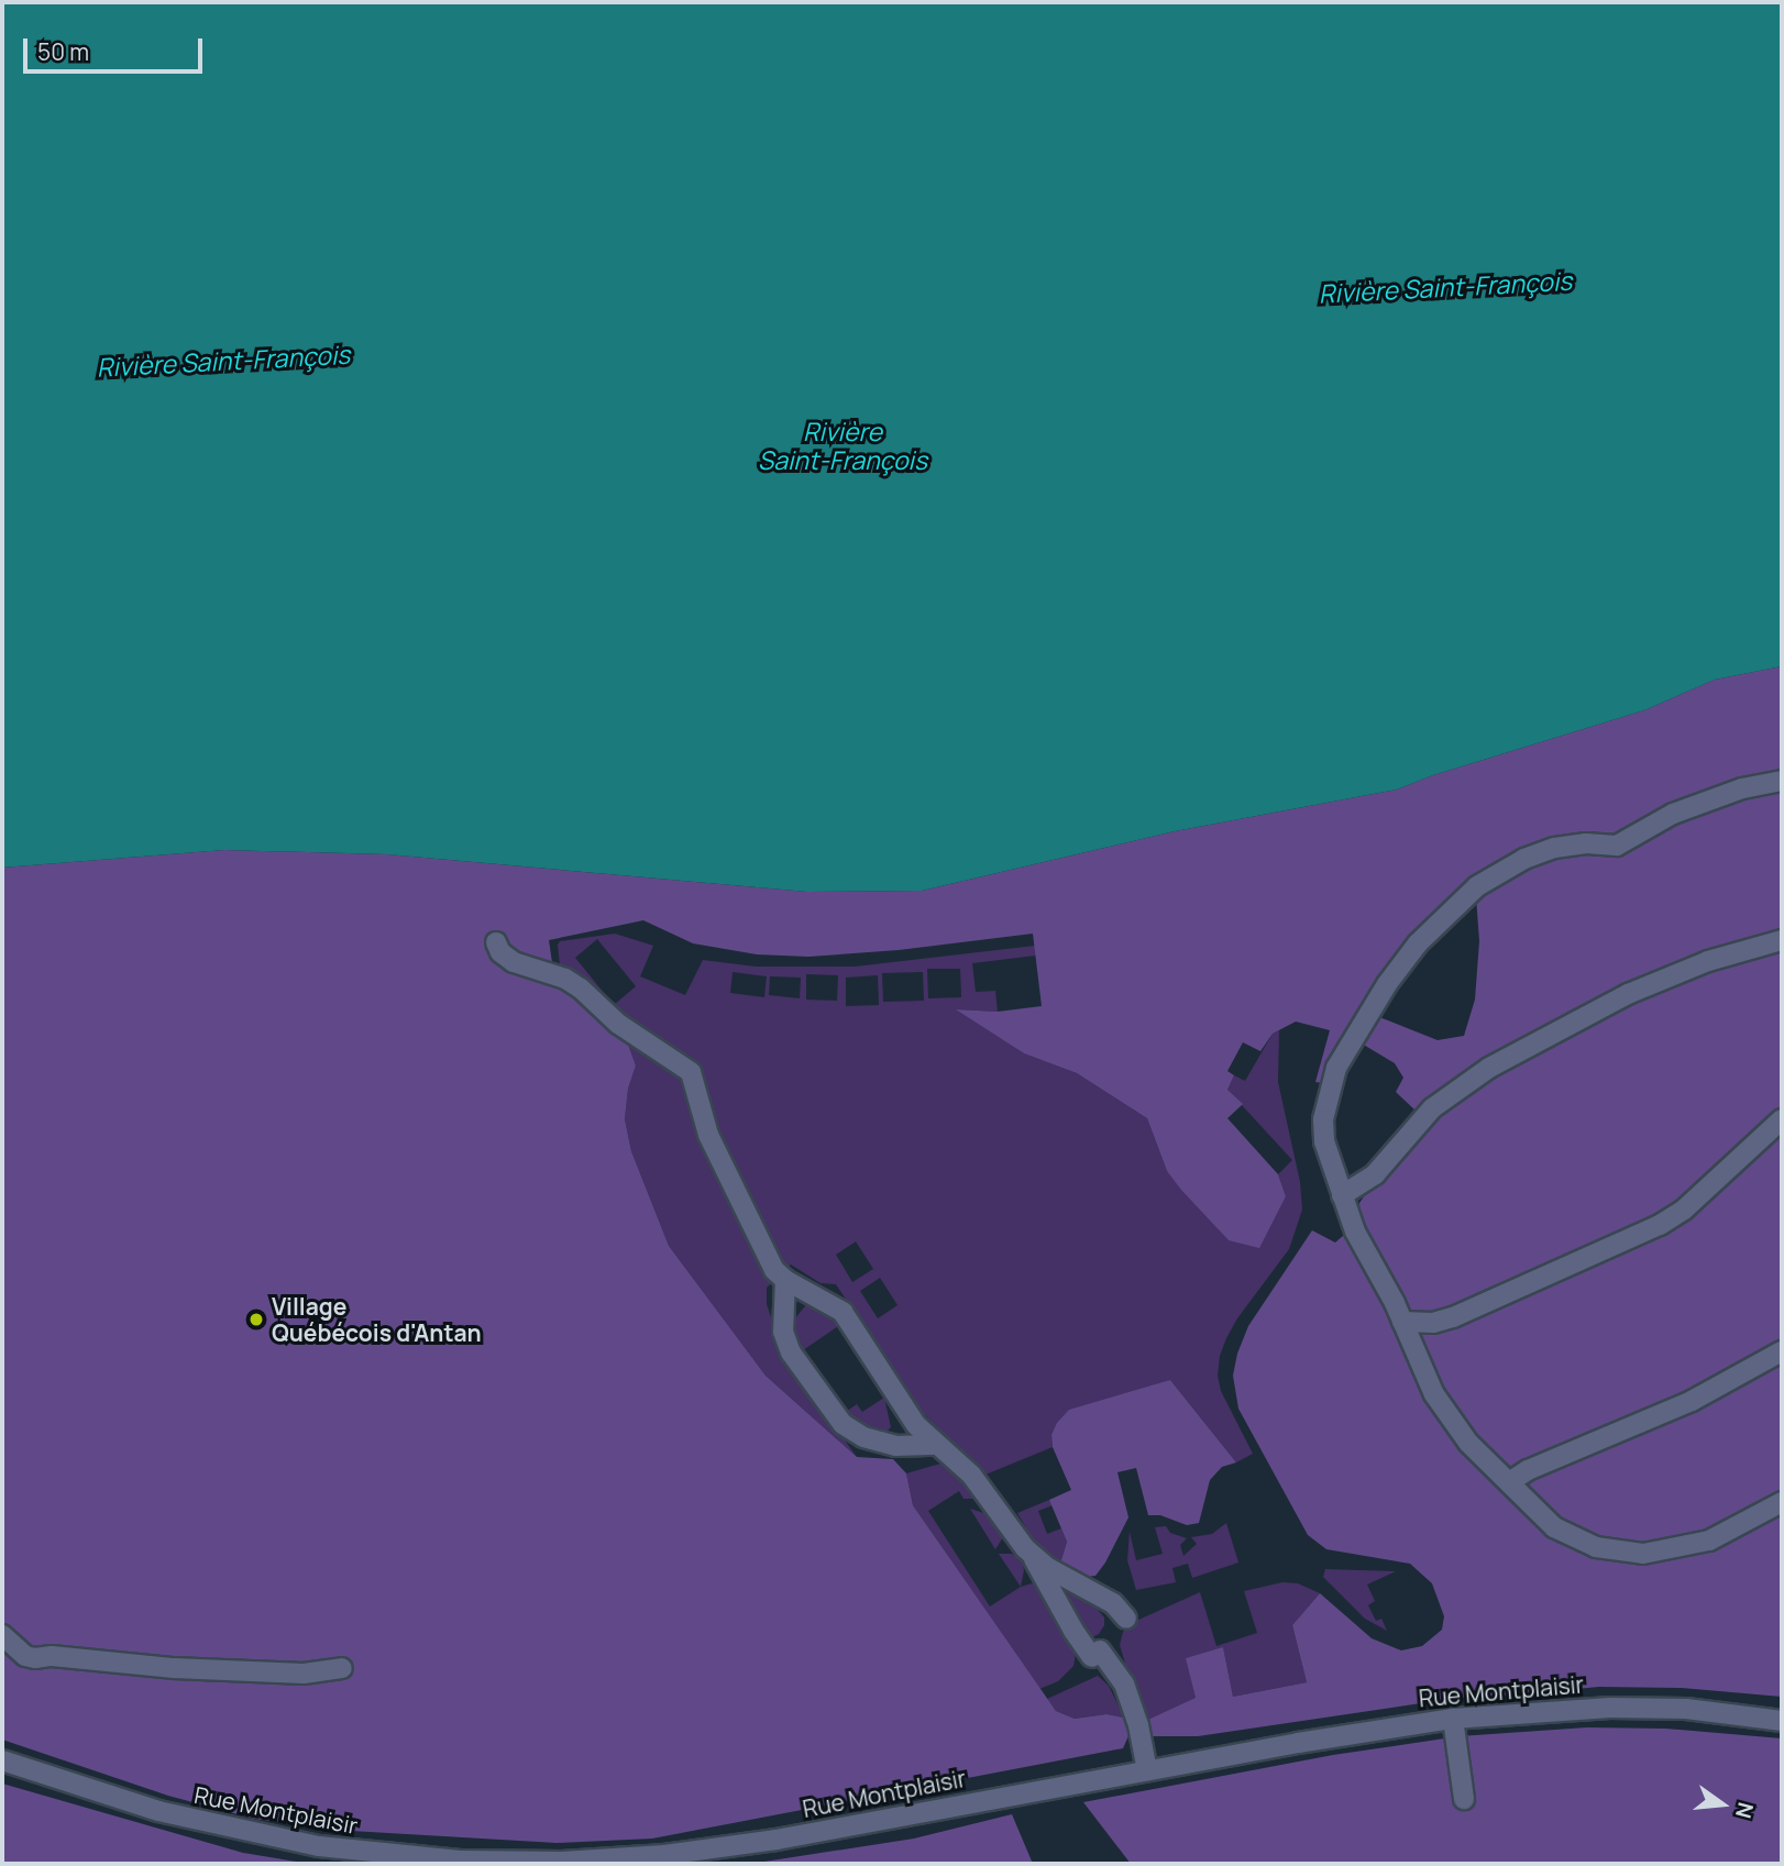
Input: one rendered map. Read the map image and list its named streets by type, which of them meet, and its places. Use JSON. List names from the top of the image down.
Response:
{
  "streets": {
    "street": ["Rue Montplaisir"]
  },
  "water": ["Rivière Saint-François"],
  "places": ["Village Québécois d'Antan"],
  "scale_bar": "50 m",
  "north": "right"
}
